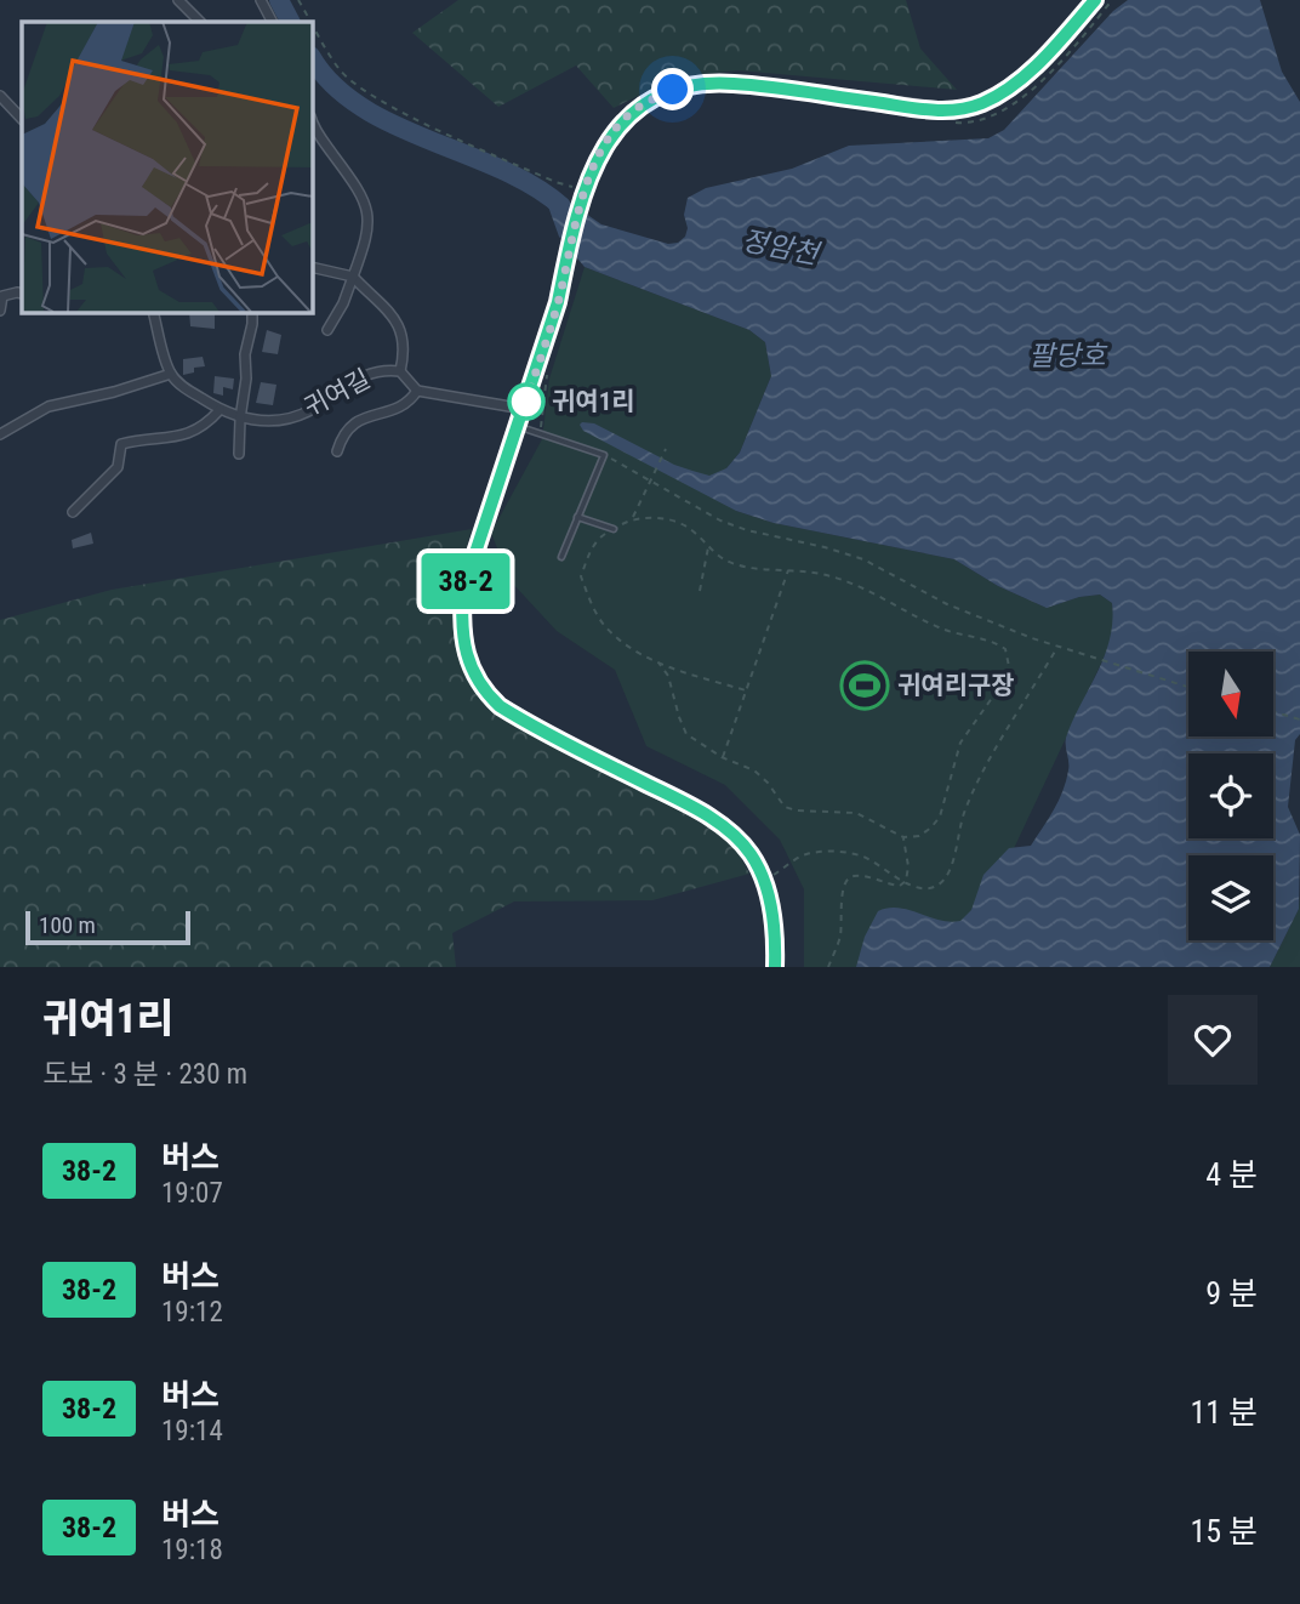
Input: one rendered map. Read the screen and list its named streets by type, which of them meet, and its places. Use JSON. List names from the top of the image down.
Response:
{
  "streets": {
    "street": ["귀여길"]
  },
  "water": ["정암천", "팔당호"],
  "places": {
    "other": ["귀여1리"],
    "sports": ["귀여리구장"]
  },
  "lines": ["bus line 38-2"],
  "scale_bar": "100 m",
  "north": "bottom",
  "page": {
    "on_map": "38-2",
    "scale": "100 m",
    "heading": ["귀여1리", "도보 · 3 분 · 230 m"],
    "list": [
      {
        "mark": "38-2",
        "name": "버스",
        "note": "19:07",
        "value": "4 분"
      },
      {
        "mark": "38-2",
        "name": "버스",
        "note": "19:12",
        "value": "9 분"
      },
      {
        "mark": "38-2",
        "name": "버스",
        "note": "19:14",
        "value": "11 분"
      },
      {
        "mark": "38-2",
        "name": "버스",
        "note": "19:18",
        "value": "15 분"
      }
    ]
  }
}
